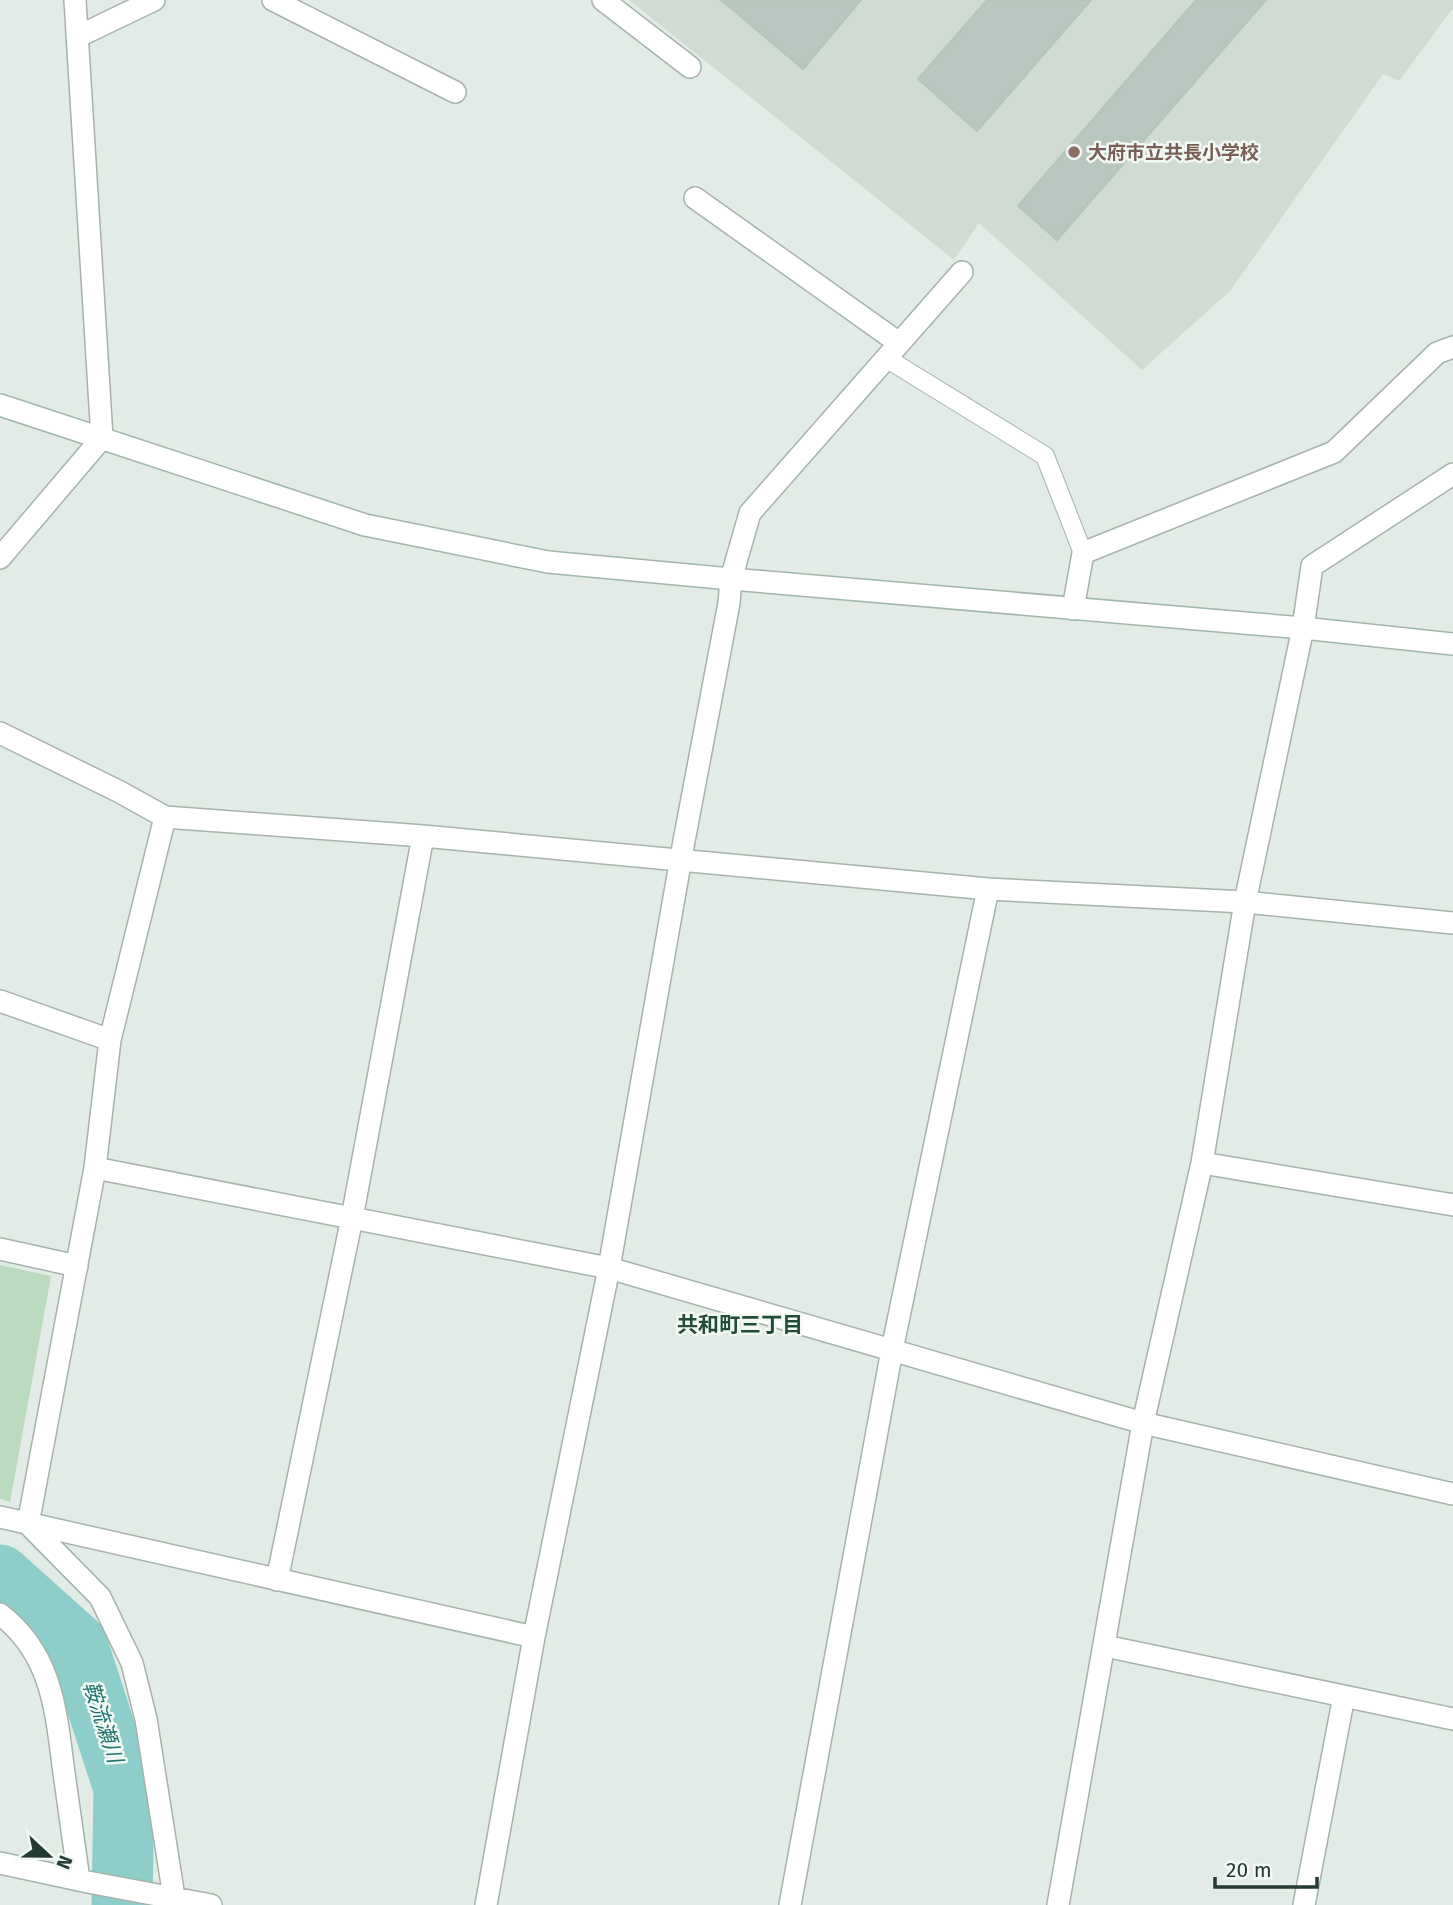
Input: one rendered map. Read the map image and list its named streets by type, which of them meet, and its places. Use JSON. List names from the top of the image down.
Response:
{
  "districts": ["共和町三丁目"],
  "water": ["鞍流瀬川"],
  "places": ["大府市立共長小学校"],
  "scale_bar": "20 m",
  "north": "right"
}
